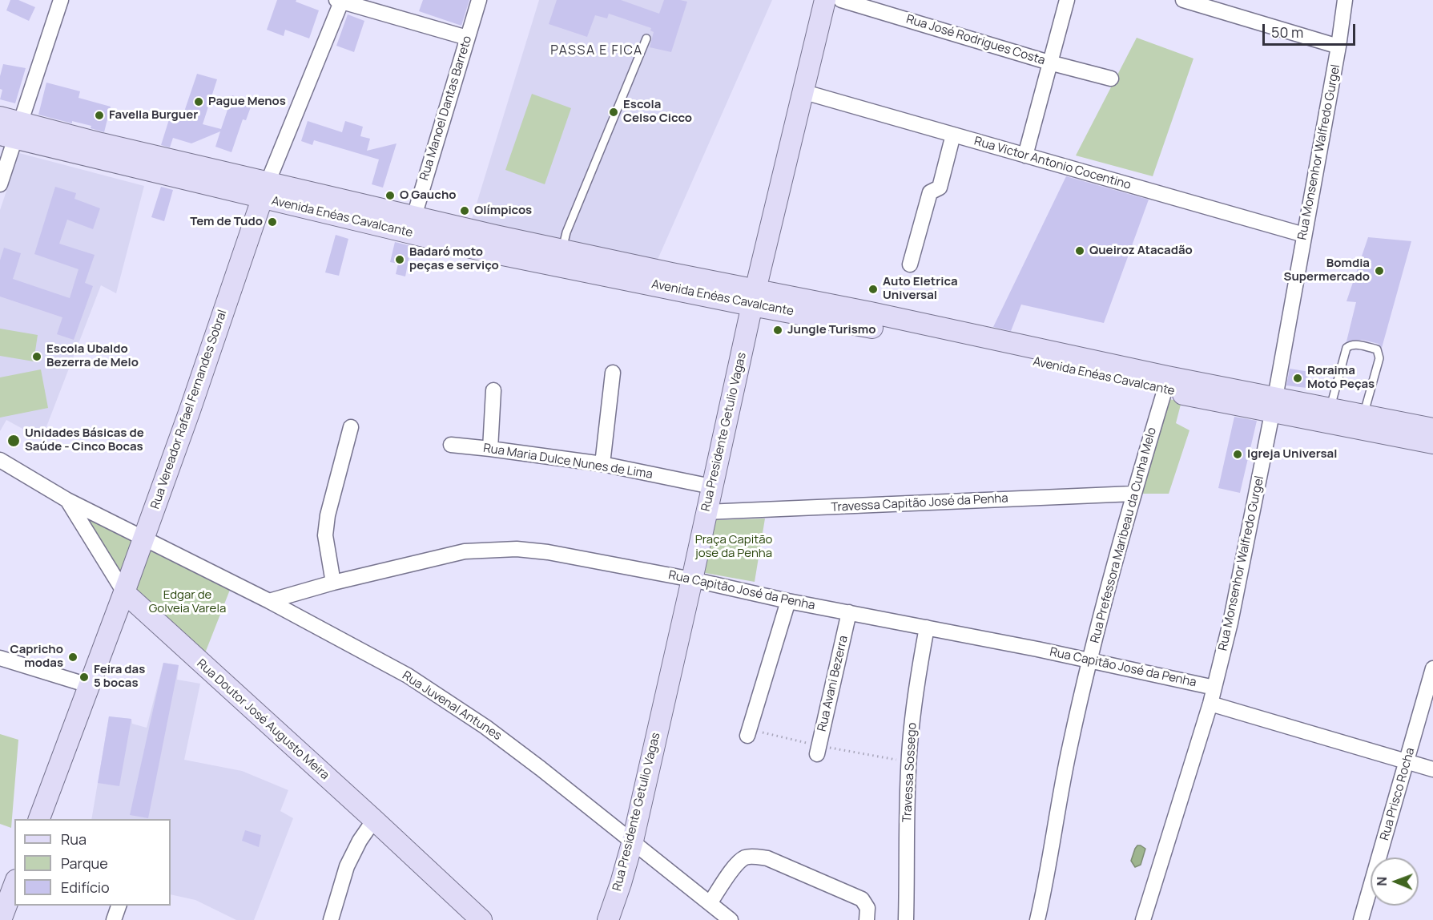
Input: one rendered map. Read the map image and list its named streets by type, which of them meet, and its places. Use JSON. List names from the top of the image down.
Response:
{
  "streets": {
    "street": [
      "Rua José Rodrigues Costa",
      "Rua Manoel Dantas Barreto",
      "Rua Monsenhor Walfredo Gurgel",
      "Rua Victor Antonio Cocentino",
      "Avenida Enéas Cavalcante",
      "Rua Vereador Rafael Fernandes Sobral",
      "Rua Presidente Getulio Vagas",
      "Rua Maria Dulce Nunes de Lima",
      "Travessa Capitão José da Penha",
      "Rua Prefessora Maribeau da Cunha Melo",
      "Rua Capitão José da Penha",
      "Rua Avani Bezerra",
      "Rua Juvenal Antunes",
      "Rua Doutor José Augusto Meira",
      "Travessa Sossego",
      "Rua Prisco Rocha"
    ]
  },
  "crossings": [
    ["Rua Manoel Dantas Barreto", "Avenida Enéas Cavalcante"],
    ["Rua Monsenhor Walfredo Gurgel", "Rua Victor Antonio Cocentino"],
    ["Rua Monsenhor Walfredo Gurgel", "Avenida Enéas Cavalcante"],
    ["Rua Monsenhor Walfredo Gurgel", "Rua Capitão José da Penha"],
    ["Rua Victor Antonio Cocentino", "Rua Presidente Getulio Vagas"],
    ["Avenida Enéas Cavalcante", "Rua Vereador Rafael Fernandes Sobral"],
    ["Avenida Enéas Cavalcante", "Rua Presidente Getulio Vagas"],
    ["Avenida Enéas Cavalcante", "Rua Prefessora Maribeau da Cunha Melo"],
    ["Rua Vereador Rafael Fernandes Sobral", "Rua Juvenal Antunes"],
    ["Rua Vereador Rafael Fernandes Sobral", "Rua Doutor José Augusto Meira"],
    ["Rua Presidente Getulio Vagas", "Rua Maria Dulce Nunes de Lima"],
    ["Rua Presidente Getulio Vagas", "Travessa Capitão José da Penha"],
    ["Rua Presidente Getulio Vagas", "Rua Capitão José da Penha"],
    ["Rua Presidente Getulio Vagas", "Rua Juvenal Antunes"],
    ["Travessa Capitão José da Penha", "Rua Prefessora Maribeau da Cunha Melo"],
    ["Rua Prefessora Maribeau da Cunha Melo", "Rua Capitão José da Penha"],
    ["Rua Capitão José da Penha", "Rua Avani Bezerra"],
    ["Rua Capitão José da Penha", "Rua Juvenal Antunes"],
    ["Rua Capitão José da Penha", "Travessa Sossego"],
    ["Rua Juvenal Antunes", "Rua Doutor José Augusto Meira"]
  ],
  "districts": ["PASSA E FICA"],
  "parks": ["Praça Capitão jose da Penha", "Edgar de Golveia Varela"],
  "places": [
    "Pague Menos",
    "Escola Celso Cicco",
    "Favella Burguer",
    "O Gaucho",
    "Olímpicos",
    "Tem de Tudo",
    "Queiroz Atacadão",
    "Badaró moto peças e serviço",
    "Bomdia Supermercado",
    "Auto Eletrica Universal",
    "Jungle Turismo",
    "Escola Ubaldo Bezerra de Melo",
    "Roraima Moto Peças",
    "Unidades Básicas de Saúde - Cinco Bocas",
    "Igreja Universal",
    "Capricho modas",
    "Feira das 5 bocas"
  ],
  "legend": ["Rua", "Parque", "Edifício"],
  "scale_bar": "50 m",
  "north": "left"
}
